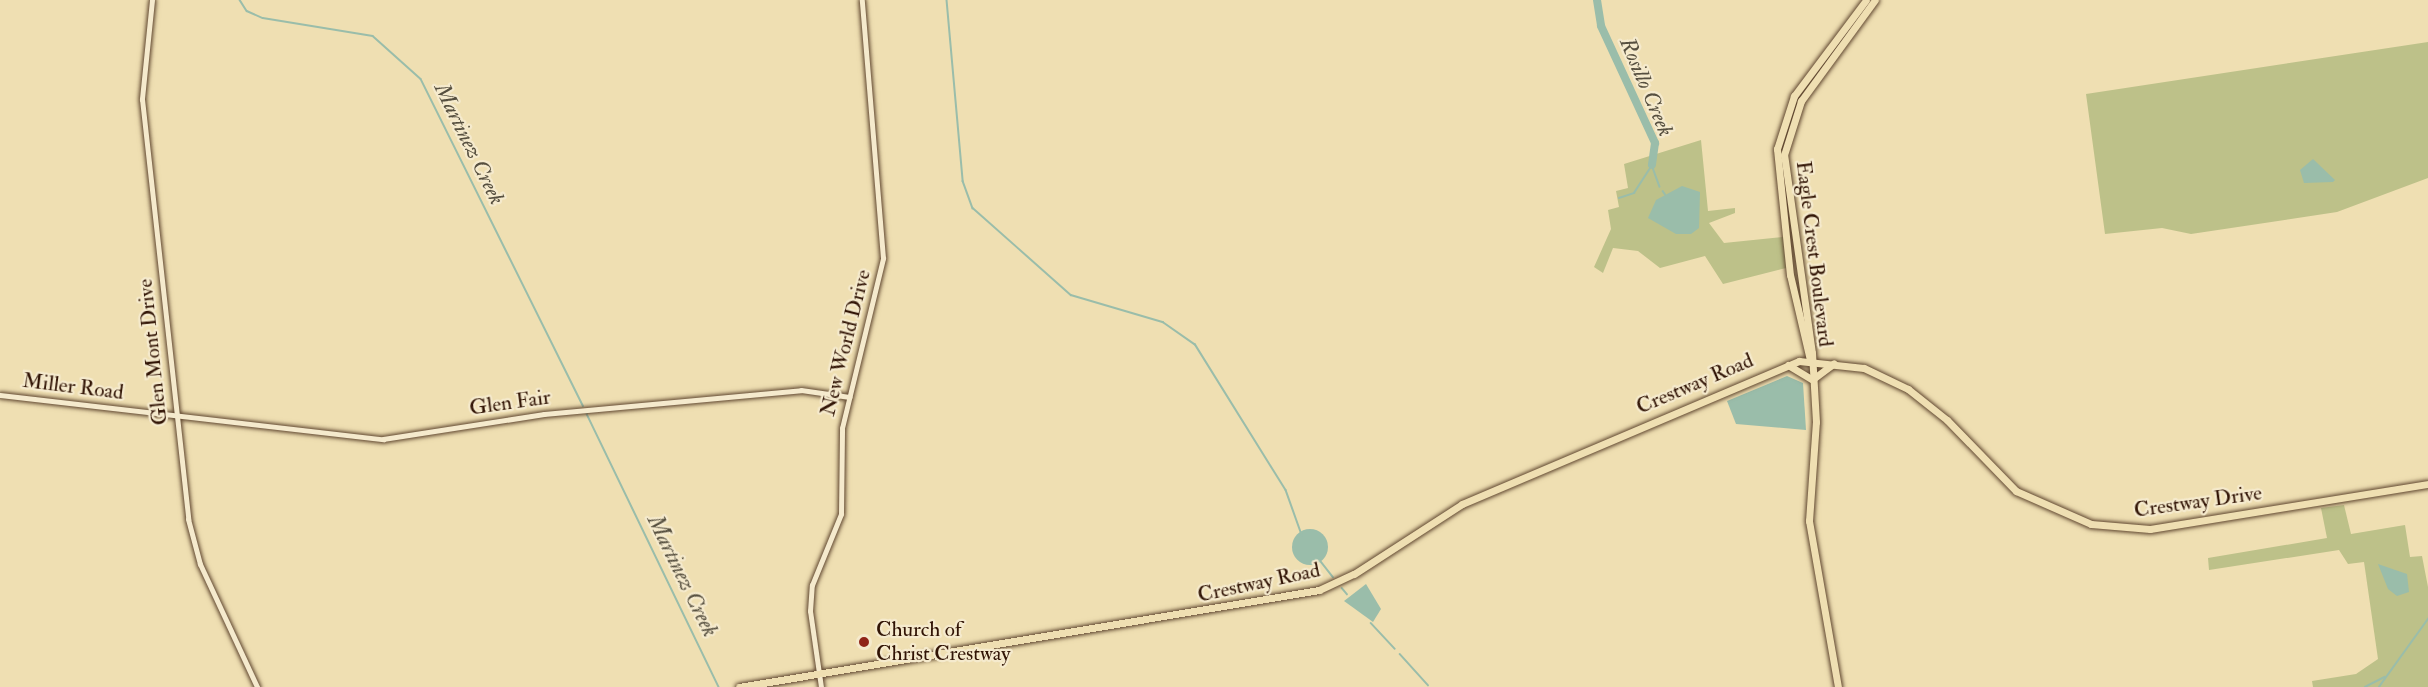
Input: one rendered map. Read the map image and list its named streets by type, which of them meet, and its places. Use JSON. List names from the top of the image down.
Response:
{
  "streets": {
    "main road": ["Eagle Crest Boulevard", "Crestway Road", "Crestway Drive"],
    "street": [
      "New World Drive",
      "Glen Mont Drive",
      "Miller Road",
      "Glen Fair"
    ]
  },
  "crossings": [
    ["Eagle Crest Boulevard", "Crestway Road"],
    ["Eagle Crest Boulevard", "Crestway Drive"],
    ["New World Drive", "Crestway Road"],
    ["New World Drive", "Glen Fair"],
    ["Glen Mont Drive", "Miller Road"],
    ["Glen Mont Drive", "Glen Fair"],
    ["Crestway Road", "Crestway Drive"],
    ["Miller Road", "Glen Fair"]
  ],
  "water": ["Rosillo Creek", "Martinez Creek"],
  "places": ["Church of Christ Crestway"]
}
